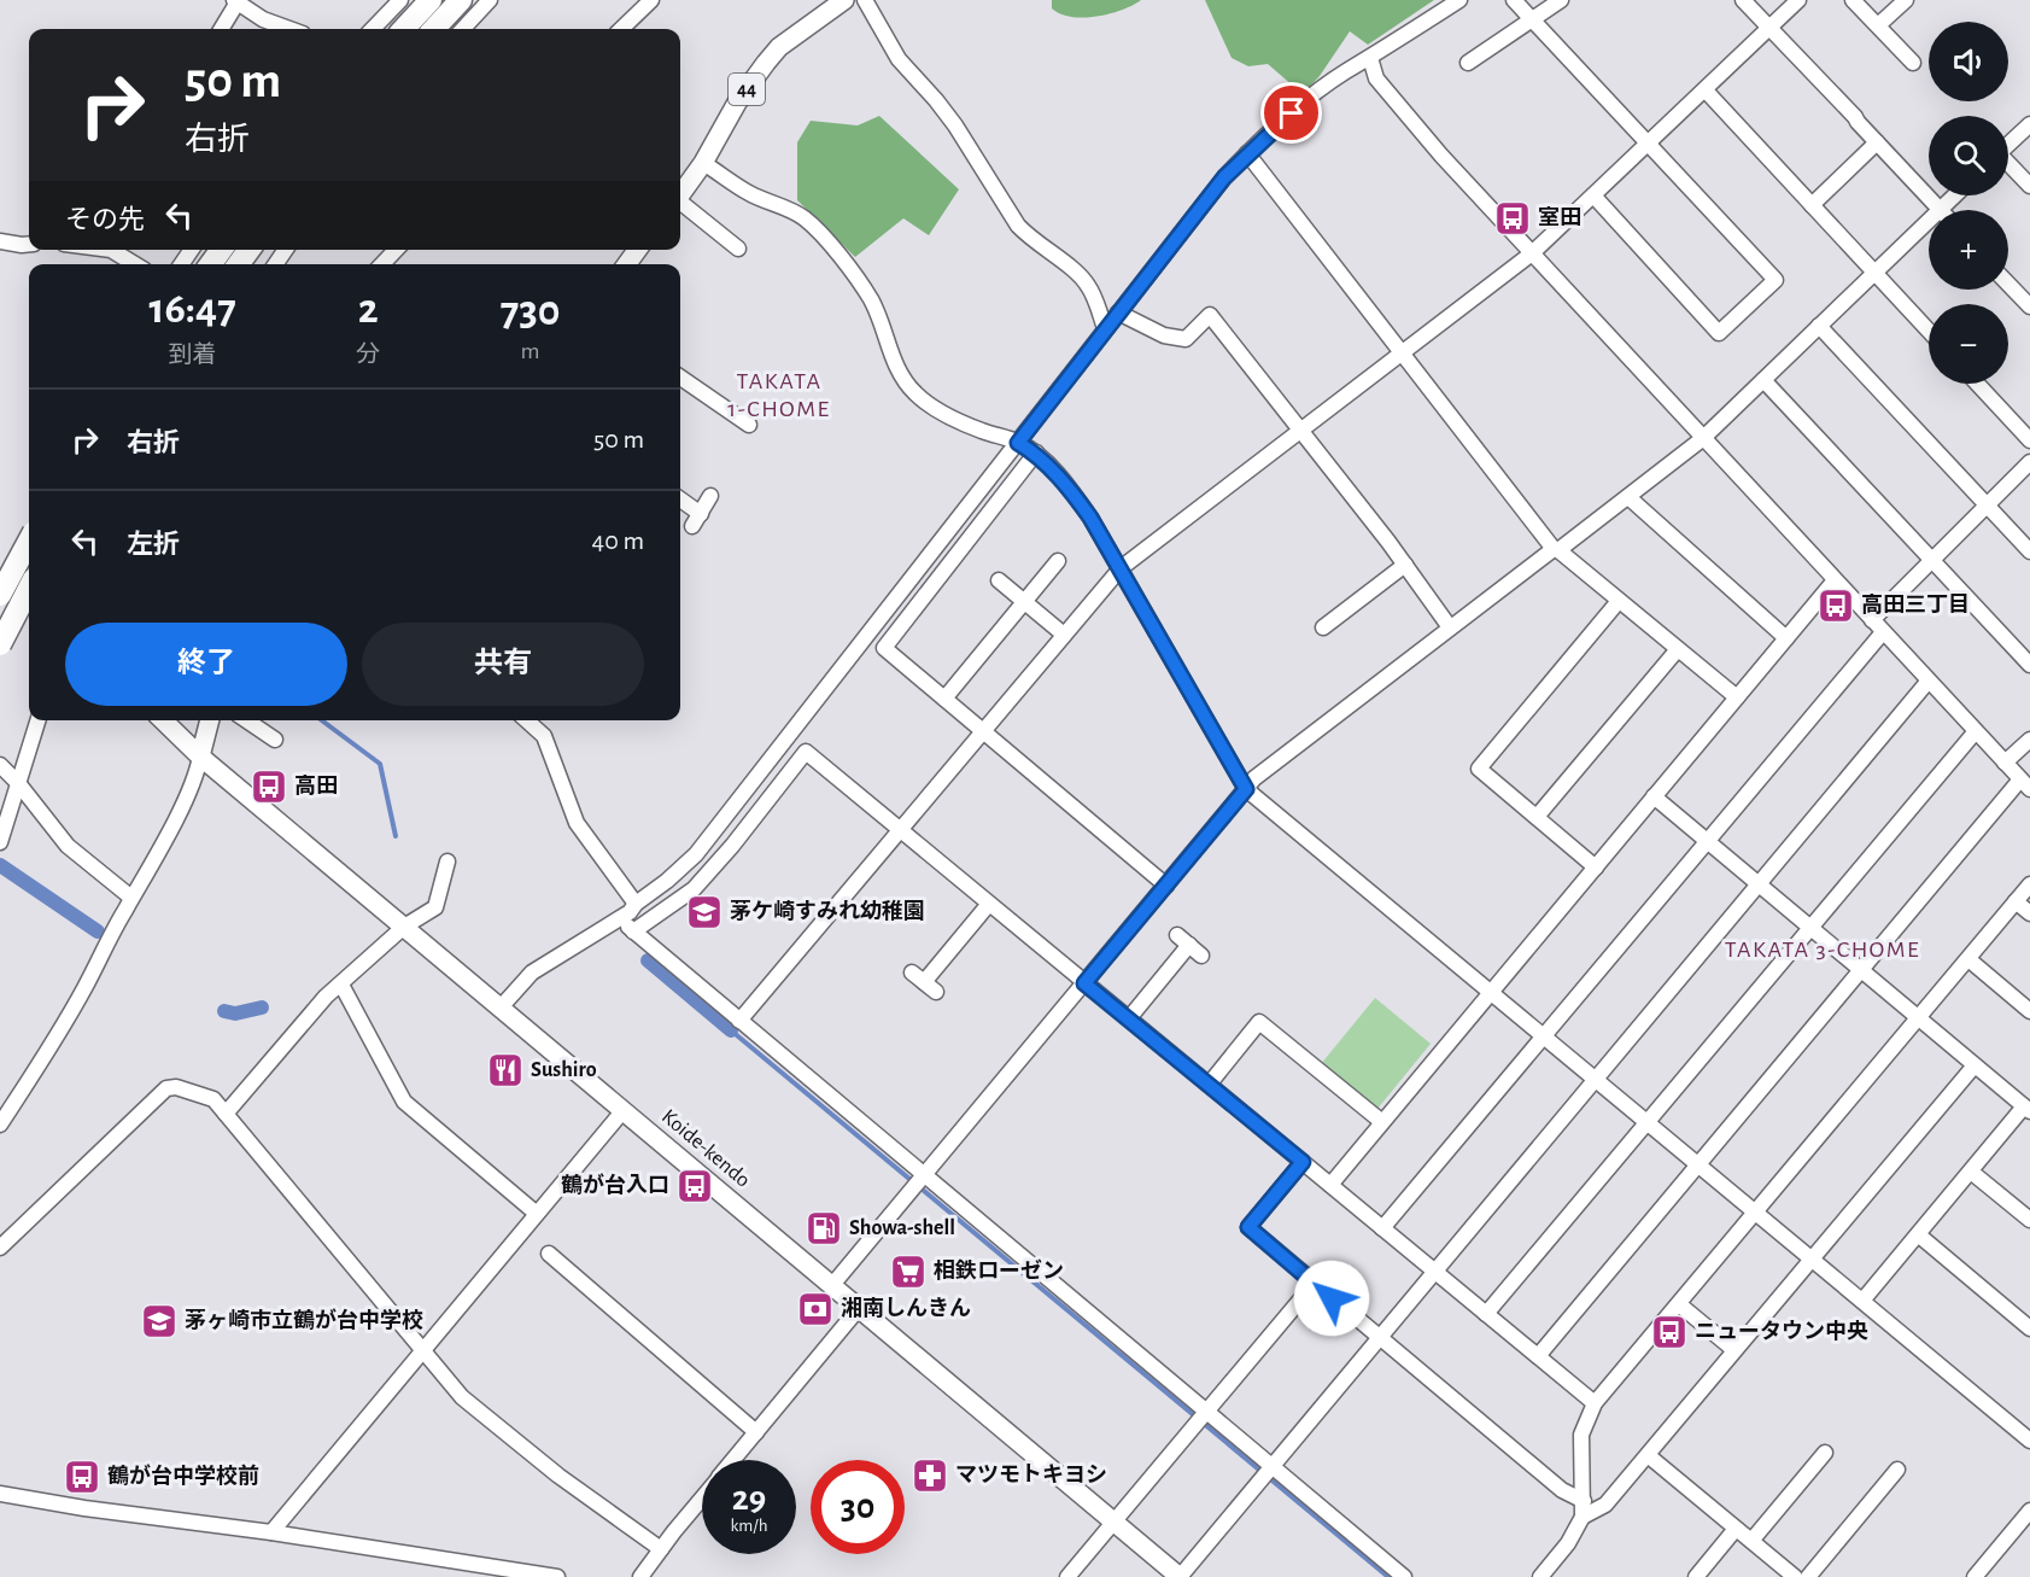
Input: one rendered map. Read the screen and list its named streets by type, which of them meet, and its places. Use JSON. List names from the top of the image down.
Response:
{
  "streets": {
    "main road": ["44", "Koide-kendo"]
  },
  "districts": ["TAKATA 1-CHOME", "TAKATA 3-CHOME"],
  "places": {
    "bus stop": [
      "室田",
      "高田三丁目",
      "高田",
      "鶴が台入口",
      "ニュータウン中央",
      "鶴が台中学校前"
    ],
    "school or university": ["茅ケ崎すみれ幼稚園", "茅ヶ崎市立鶴が台中学校"],
    "restaurant": ["Sushiro"],
    "fuel station": ["Showa-shell"],
    "supermarket": ["相鉄ローゼン"],
    "bank": ["湘南しんきん"],
    "pharmacy": ["マツモトキヨシ"]
  },
  "page": {
    "map_buttons": ["+", "−"],
    "turn": ["50 m", "右折"],
    "then": "その先",
    "eta": [
      "16:47",
      "到着",
      "2",
      "分",
      "730",
      "m"
    ],
    "list": [
      {
        "name": "右折",
        "value": "50 m"
      },
      {
        "name": "左折",
        "value": "40 m"
      }
    ],
    "buttons": ["終了", "共有"],
    "speed": "29 km/h",
    "limit": "30"
  }
}
